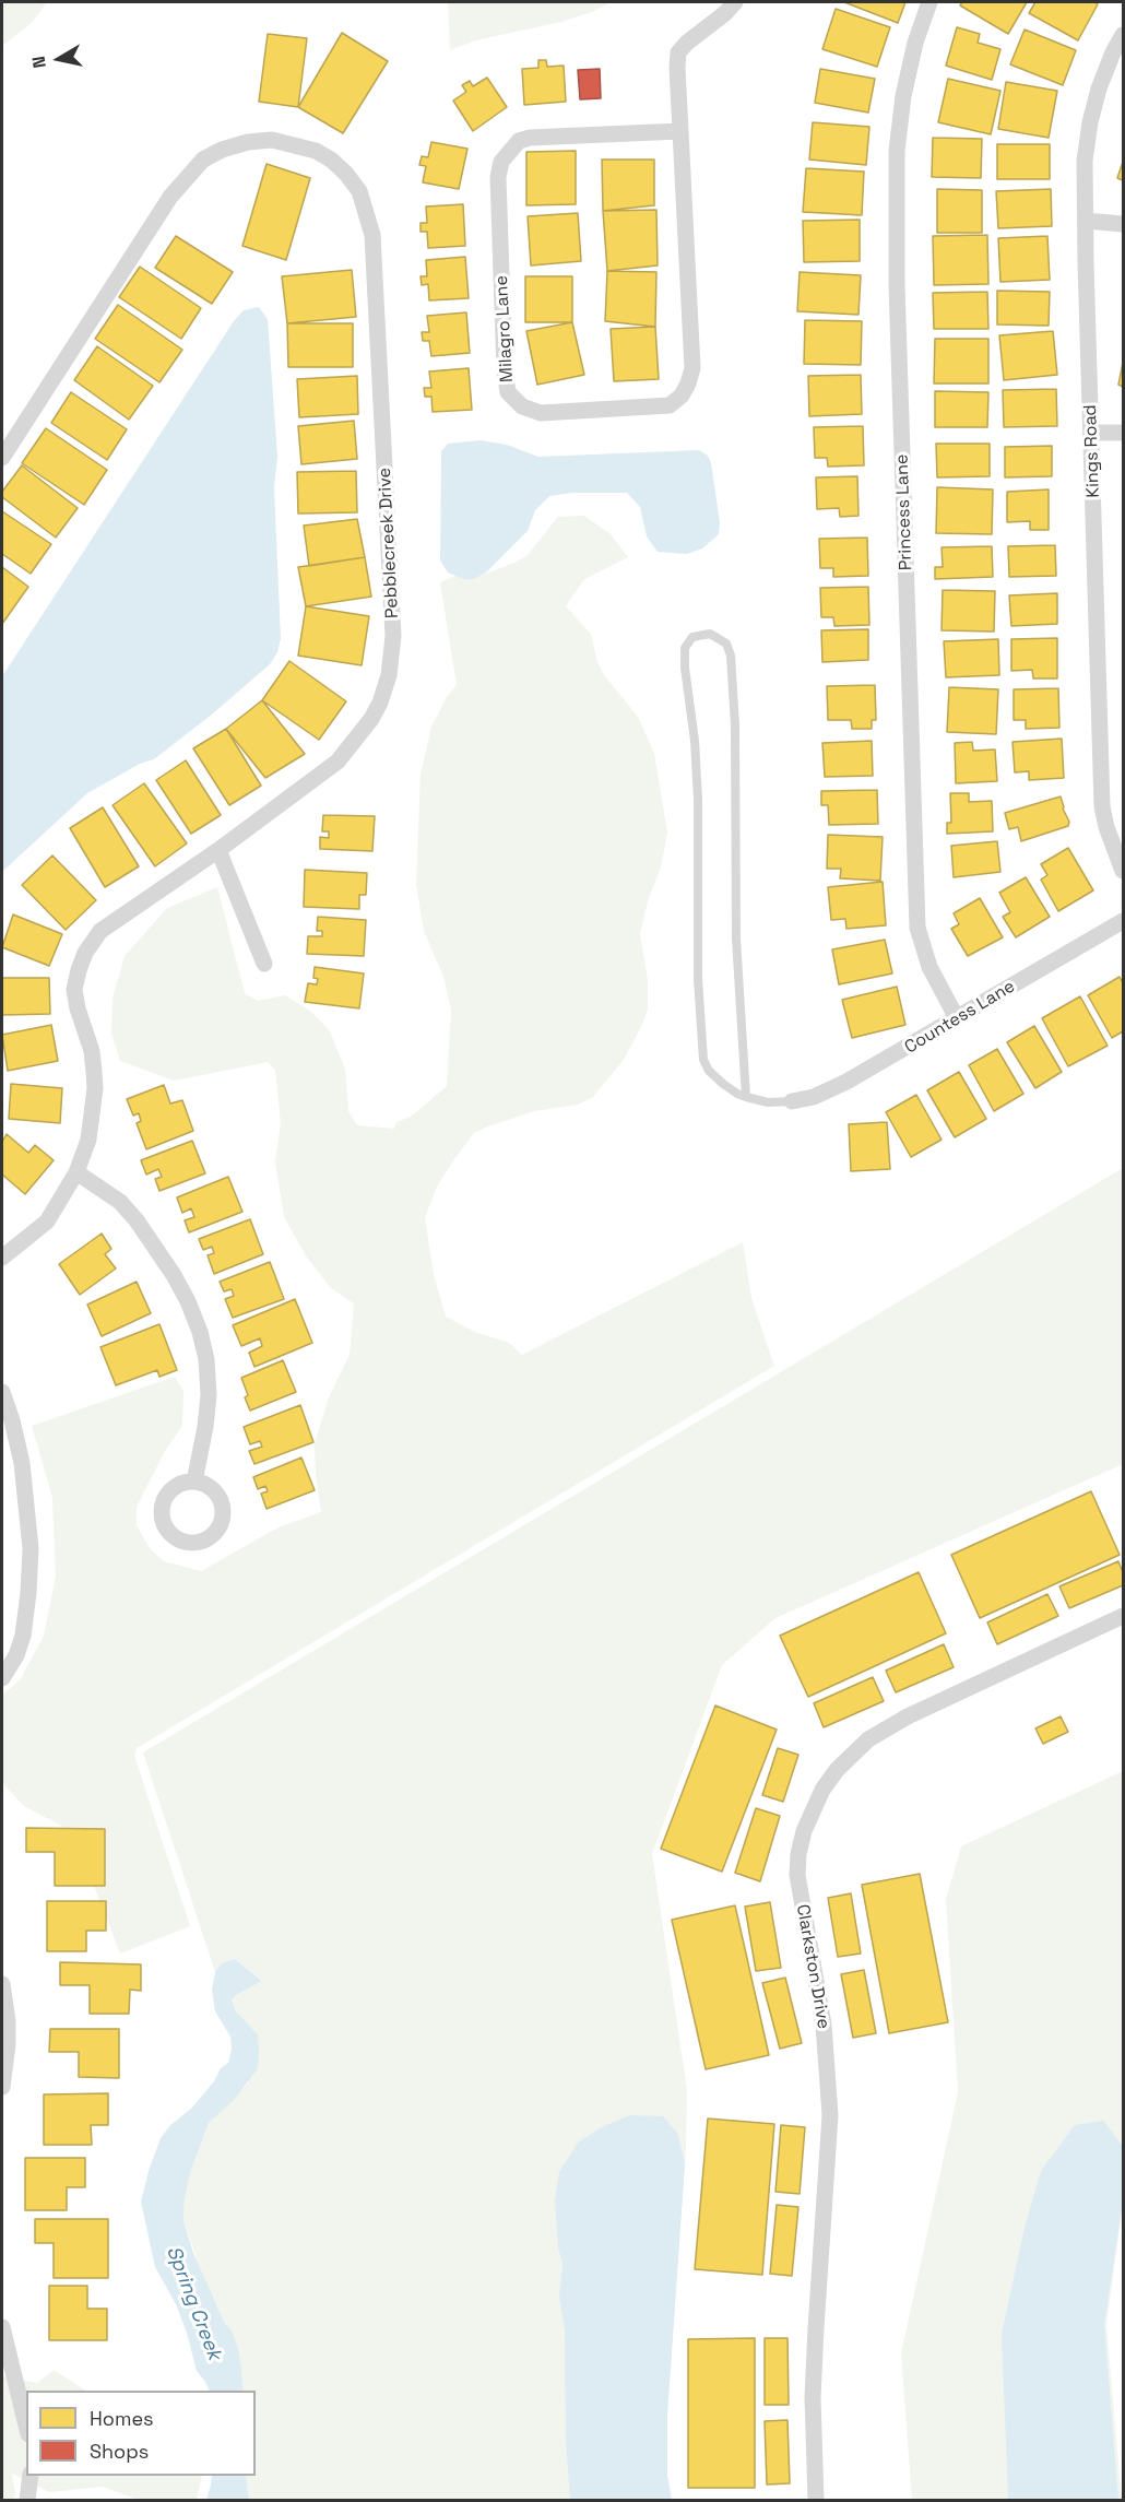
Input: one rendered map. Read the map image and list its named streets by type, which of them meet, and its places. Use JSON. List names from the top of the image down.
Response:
{
  "streets": {
    "street": [
      "Milagro Lane",
      "Kings Road",
      "Princess Lane",
      "Pebblecreek Drive",
      "Countess Lane",
      "Clarkston Drive"
    ]
  },
  "crossings": [
    ["Princess Lane", "Countess Lane"]
  ],
  "water": ["Spring Creek"],
  "legend": ["Homes", "Shops"],
  "north": "left"
}
